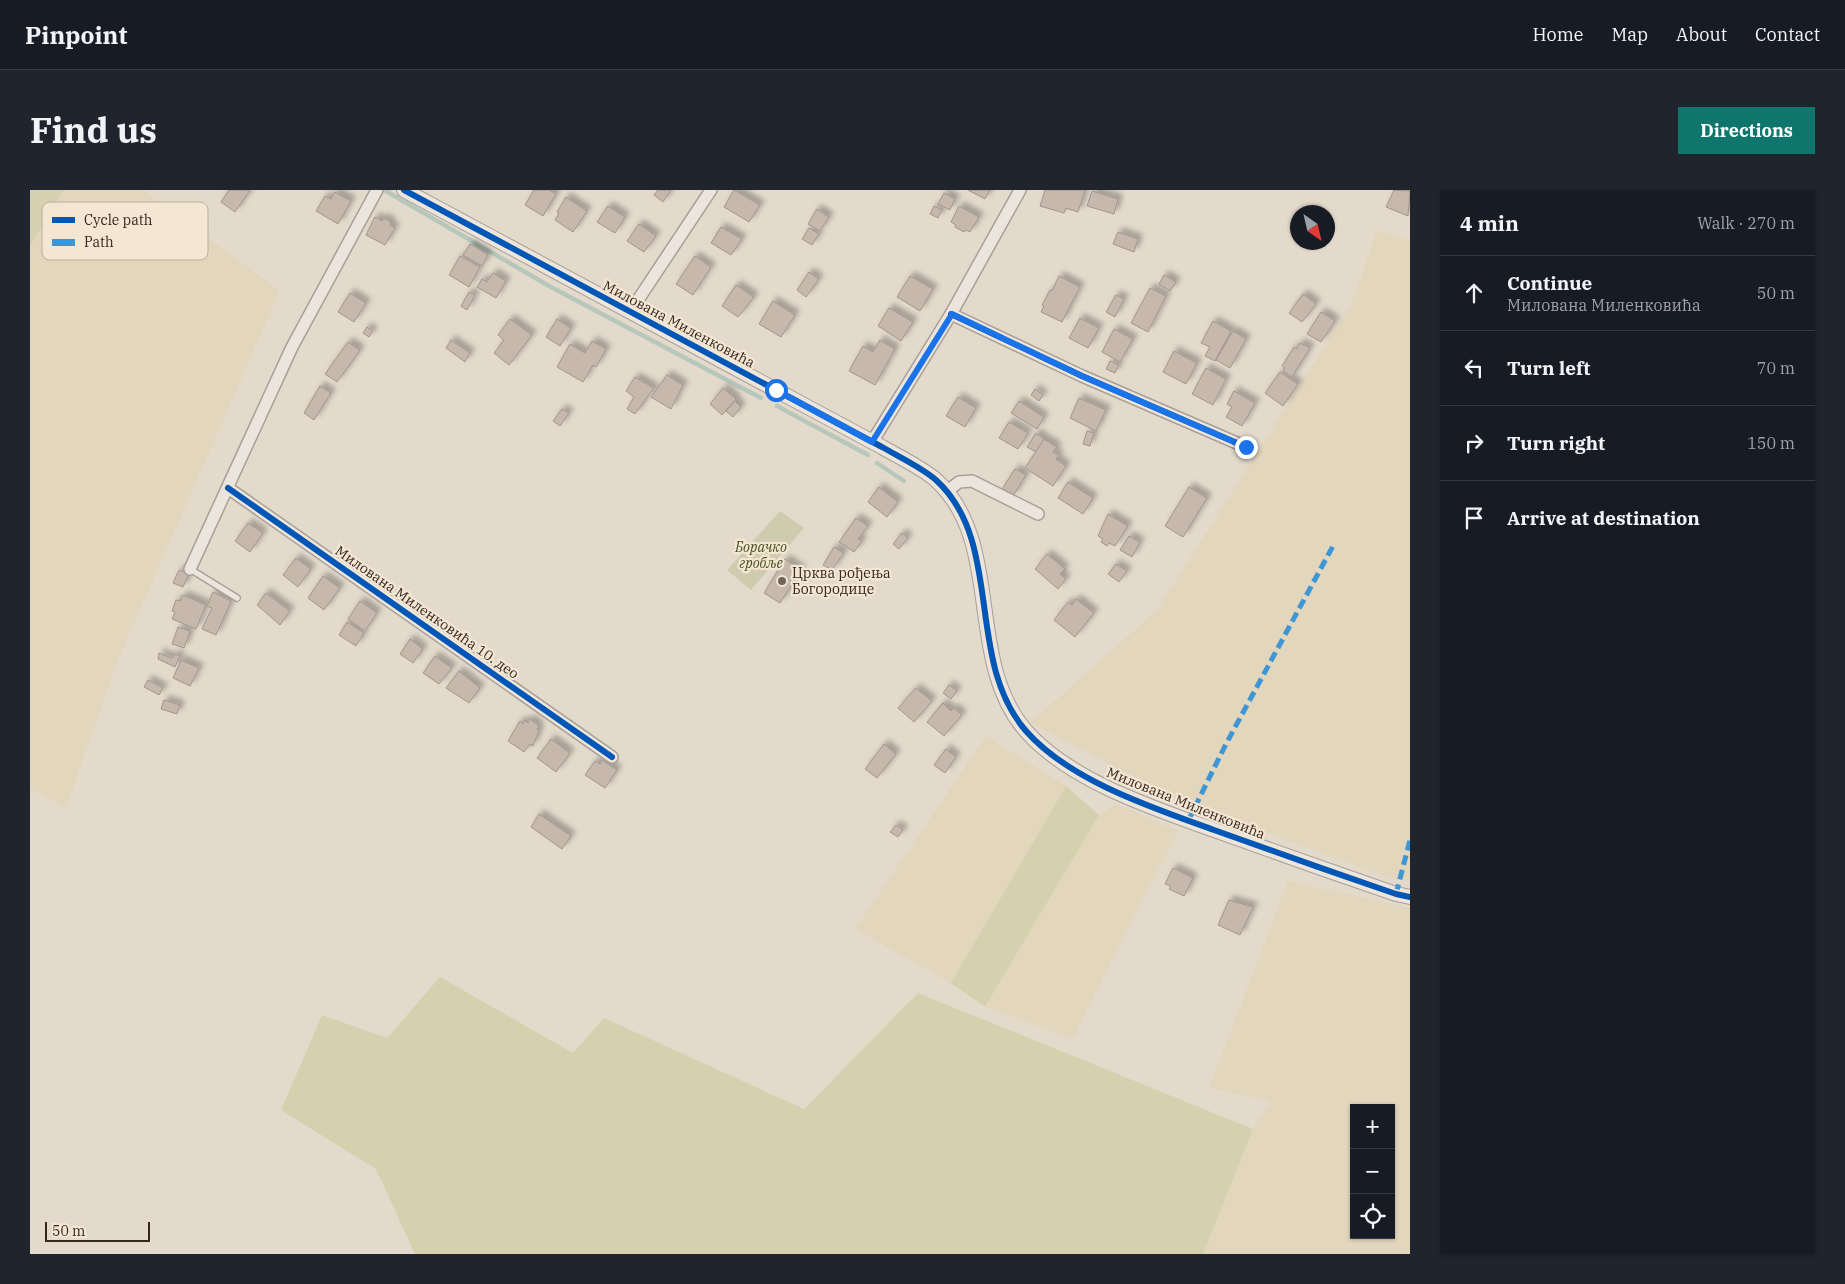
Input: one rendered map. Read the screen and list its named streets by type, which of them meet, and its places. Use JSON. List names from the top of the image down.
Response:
{
  "streets": {
    "street": ["Милована Миленковића", "Милована Миленковића 10. део"]
  },
  "parks": ["Борачко гробље"],
  "places": ["Црква рођења Богородице"],
  "legend": ["Cycle path", "Path"],
  "scale_bar": "50 m",
  "north": "bottom right",
  "page": {
    "header": "Pinpoint",
    "nav": [
      "Home",
      "Map",
      "About",
      "Contact"
    ],
    "title": "Find us",
    "buttons": "Directions",
    "heading": ["4 min", "Walk · 270 m"],
    "list": [
      ["Continue", "Милована Миленковића", "50 m"],
      ["Turn left", "70 m"],
      ["Turn right", "150 m"],
      "Arrive at destination"
    ],
    "map_buttons": ["+", "−"],
    "scale": "50 m"
  }
}
